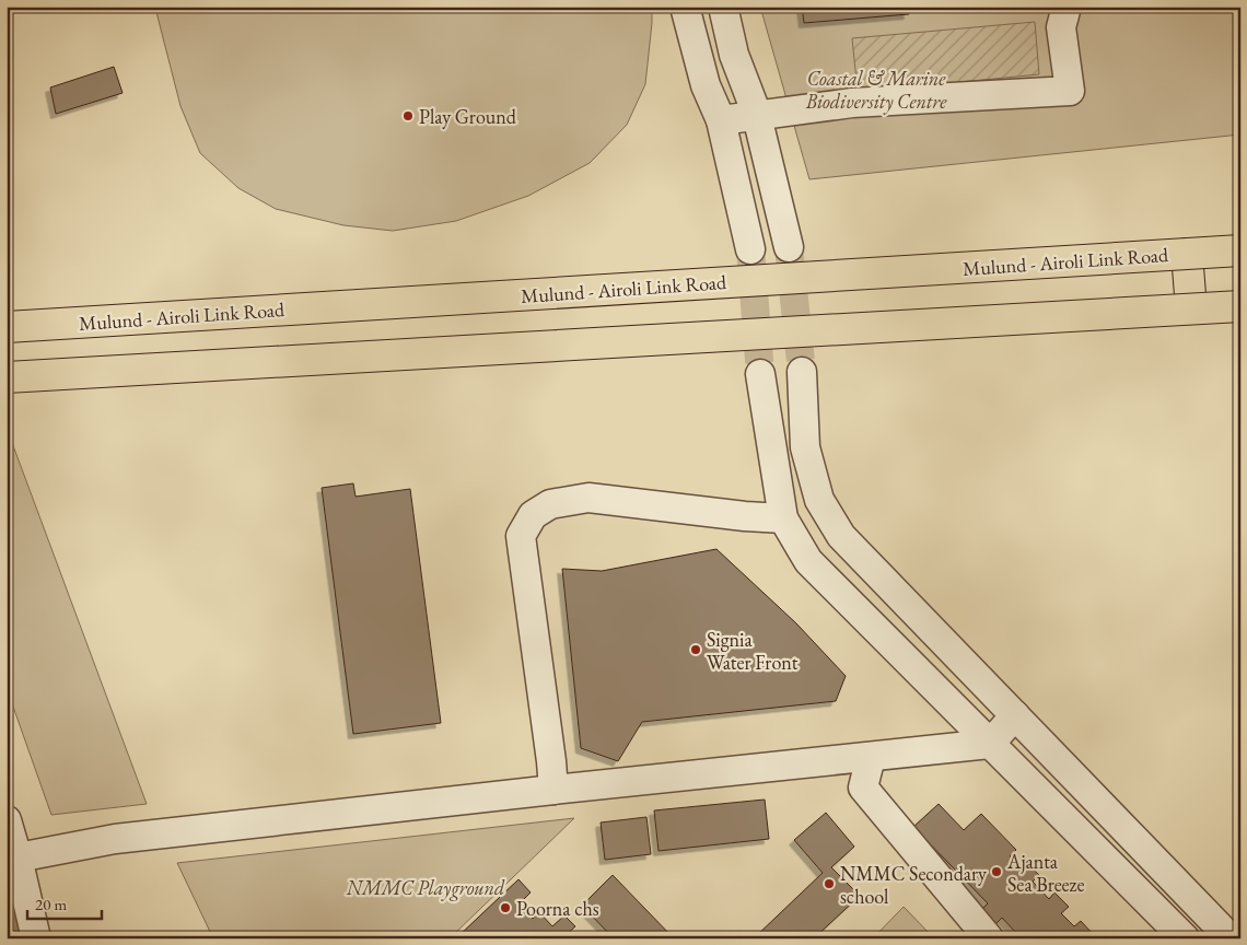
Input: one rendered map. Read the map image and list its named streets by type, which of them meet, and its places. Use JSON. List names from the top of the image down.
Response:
{
  "streets": {
    "main road": ["Mulund - Airoli Link Road"]
  },
  "parks": ["Coastal & Marine Biodiversity Centre", "NMMC Playground"],
  "places": [
    "Play Ground",
    "Signia Water Front",
    "Ajanta Sea Breeze",
    "NMMC Secondary school",
    "Poorna chs"
  ],
  "scale_bar": "20 m"
}
